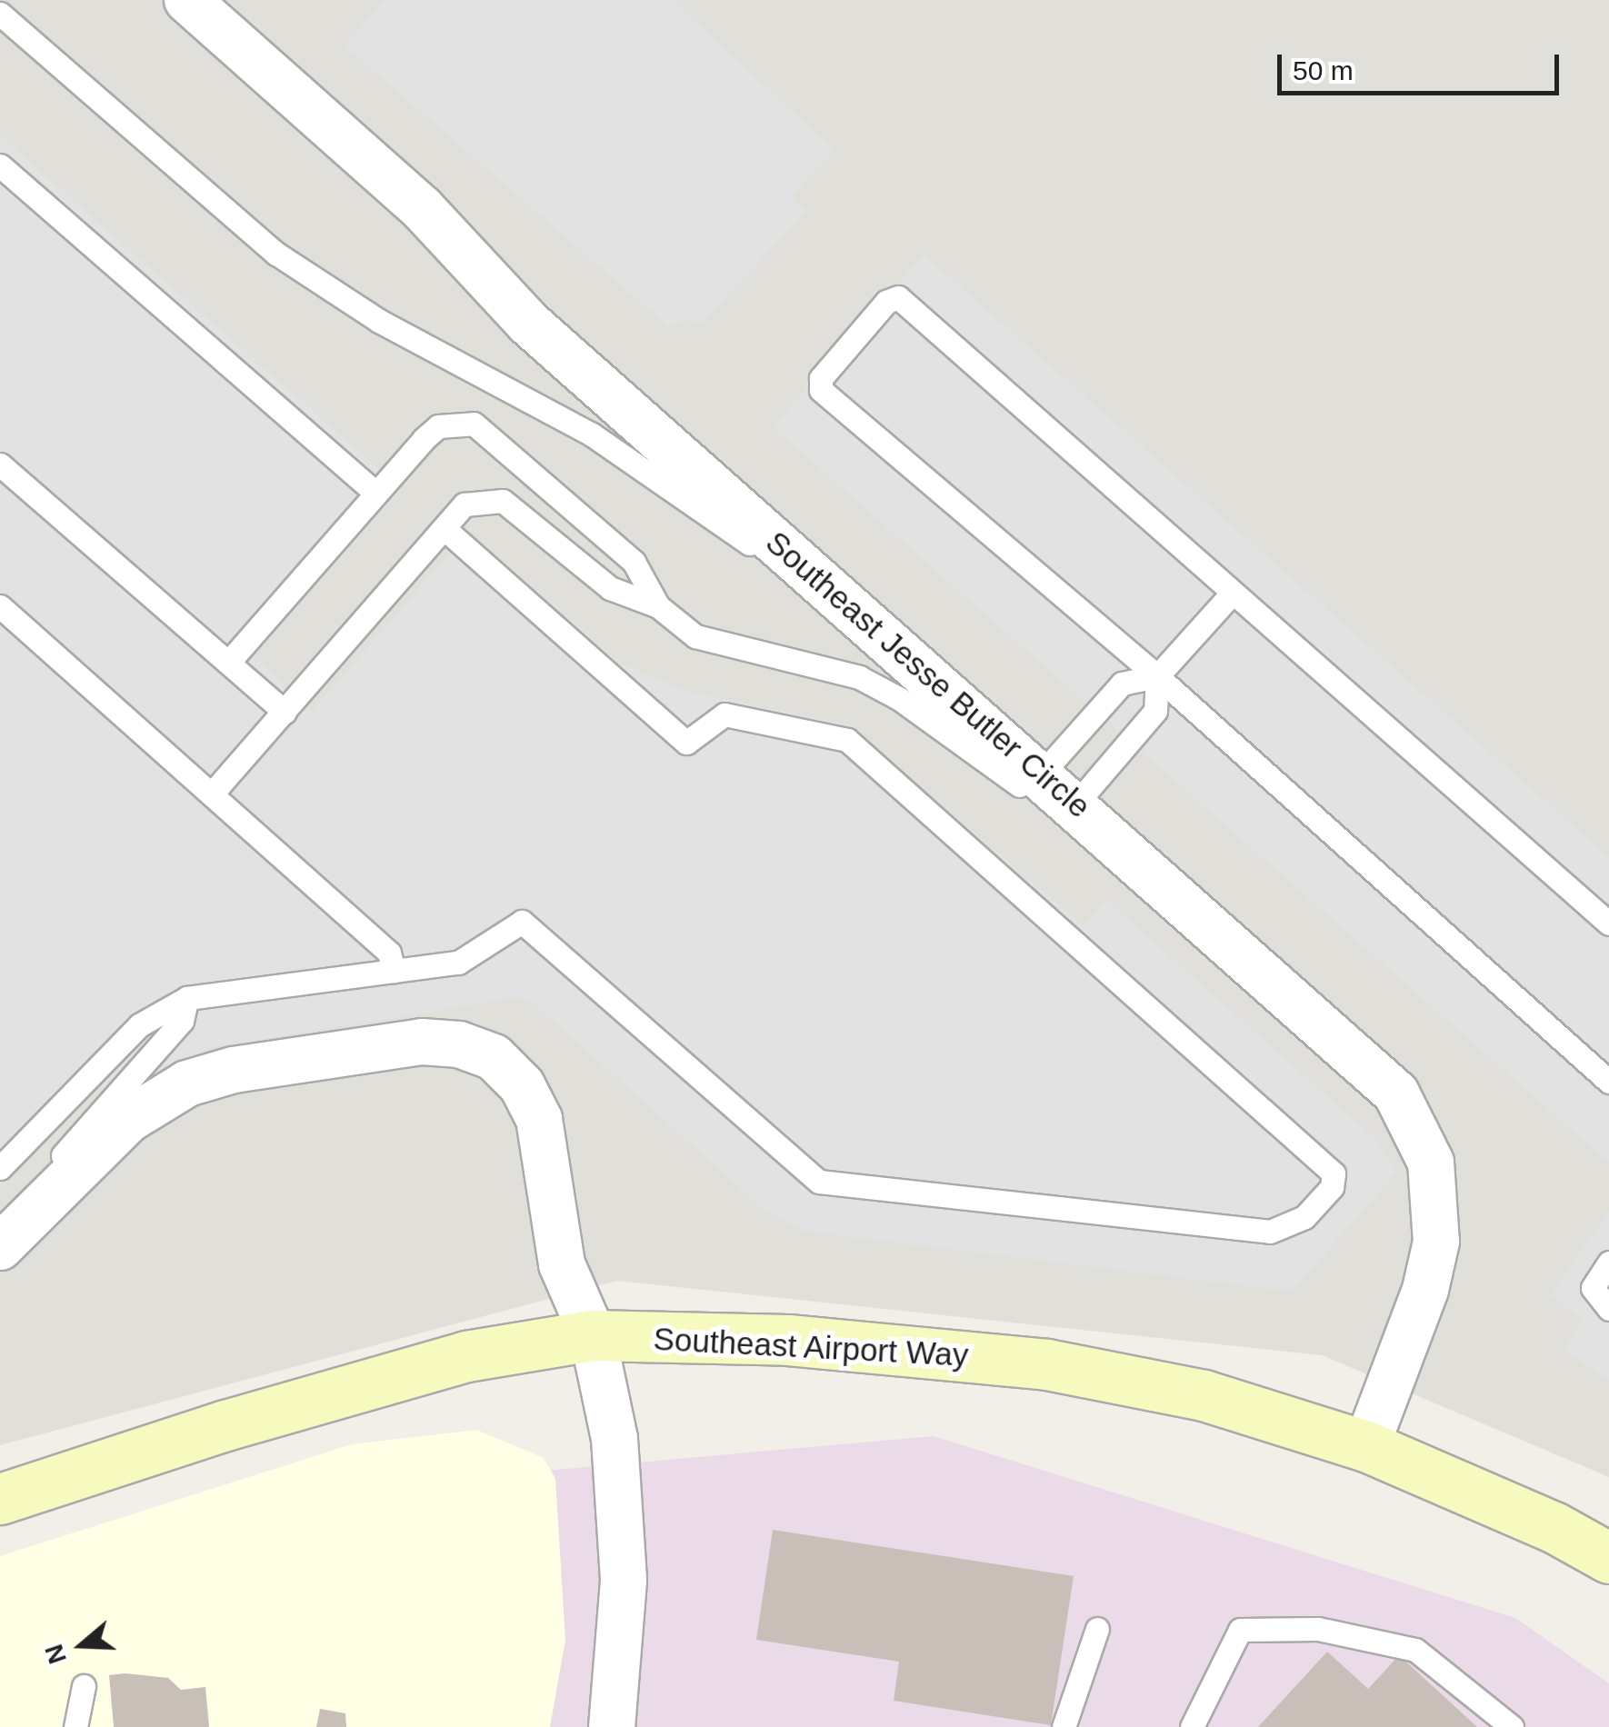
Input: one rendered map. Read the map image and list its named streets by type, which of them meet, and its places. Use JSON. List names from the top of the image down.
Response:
{
  "streets": {
    "main road": ["Southeast Airport Way"],
    "street": ["Southeast Jesse Butler Circle"]
  },
  "crossings": [
    ["Southeast Jesse Butler Circle", "Southeast Airport Way"]
  ],
  "scale_bar": "50 m",
  "north": "left"
}
